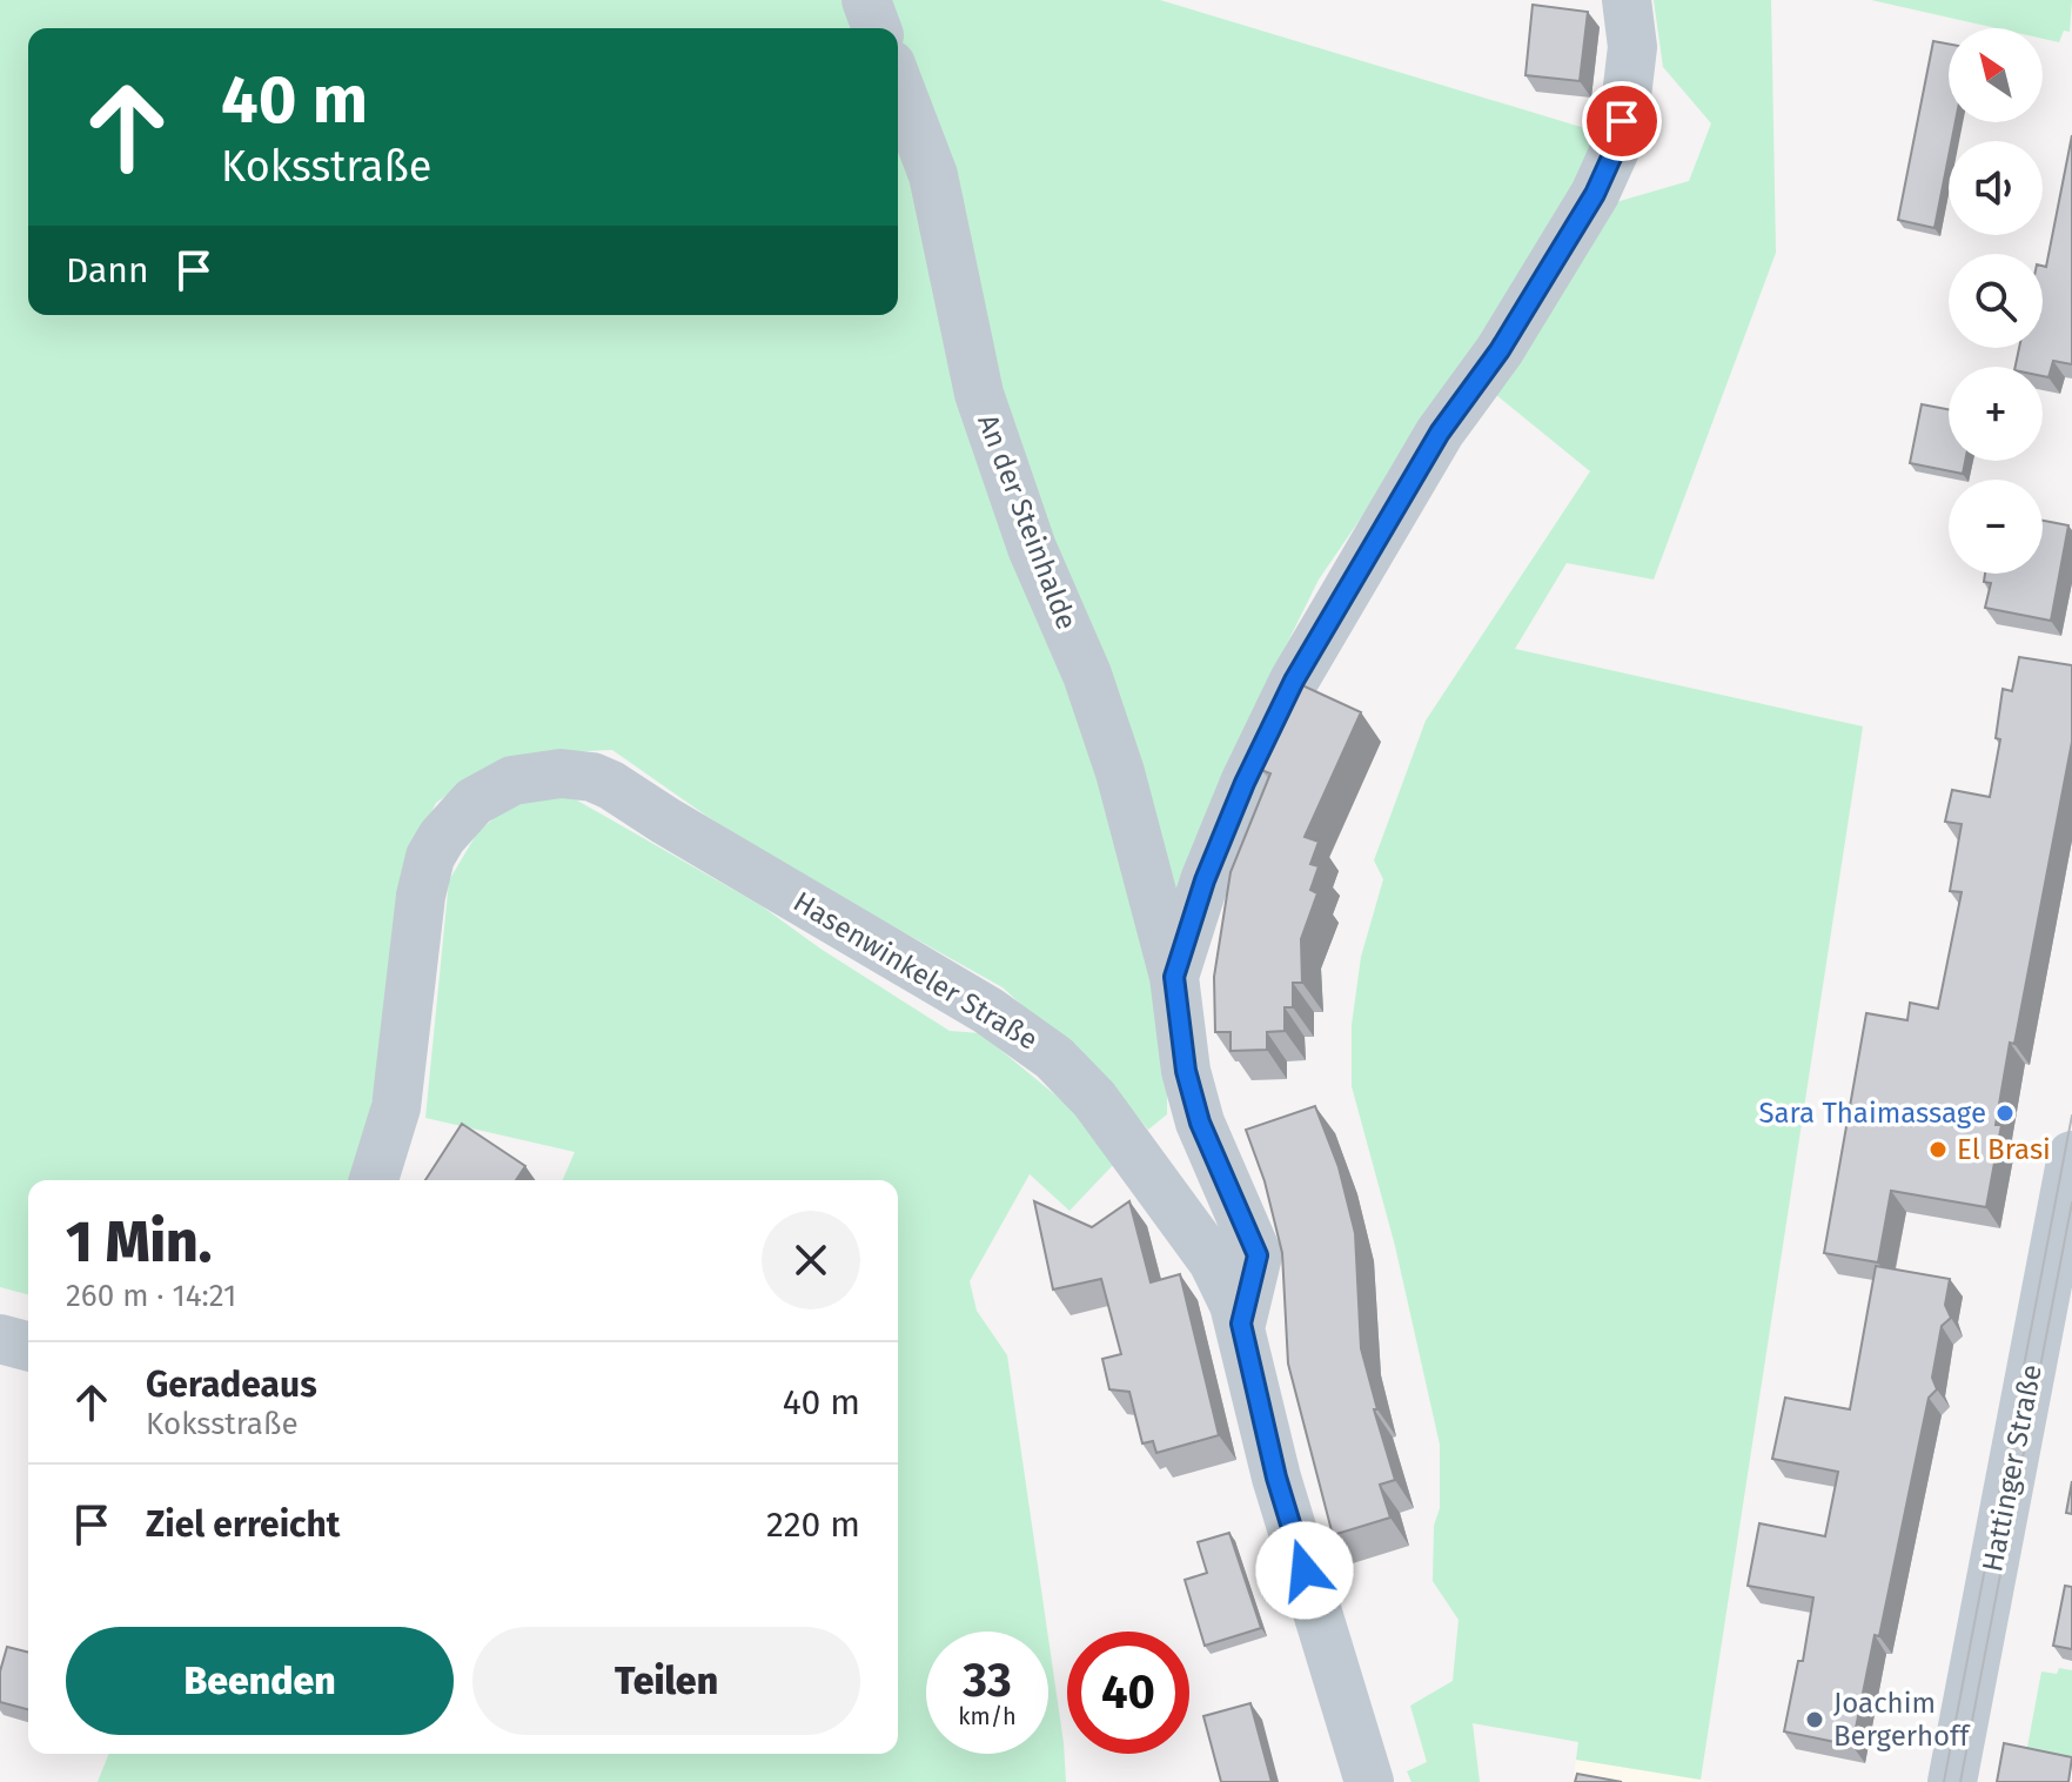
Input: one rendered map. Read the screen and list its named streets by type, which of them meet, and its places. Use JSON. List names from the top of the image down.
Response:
{
  "streets": {
    "street": ["An der Steinhalde", "Hasenwinkeler Straße", "Hattinger Straße"]
  },
  "crossings": [
    ["An der Steinhalde", "Hasenwinkeler Straße"]
  ],
  "places": ["Sara Thaimassage", "El Brasi", "Joachim Bergerhoff"],
  "north": "top left",
  "page": {
    "map_buttons": ["+", "−"],
    "turn": ["40 m", "Koksstraße"],
    "then": "Dann",
    "heading": ["1 Min.", "260 m · 14:21"],
    "list": [
      {
        "name": "Geradeaus",
        "note": "Koksstraße",
        "value": "40 m"
      },
      {
        "name": "Ziel erreicht",
        "value": "220 m"
      }
    ],
    "buttons": ["Beenden", "Teilen"],
    "speed": "33 km/h",
    "limit": "40"
  }
}
